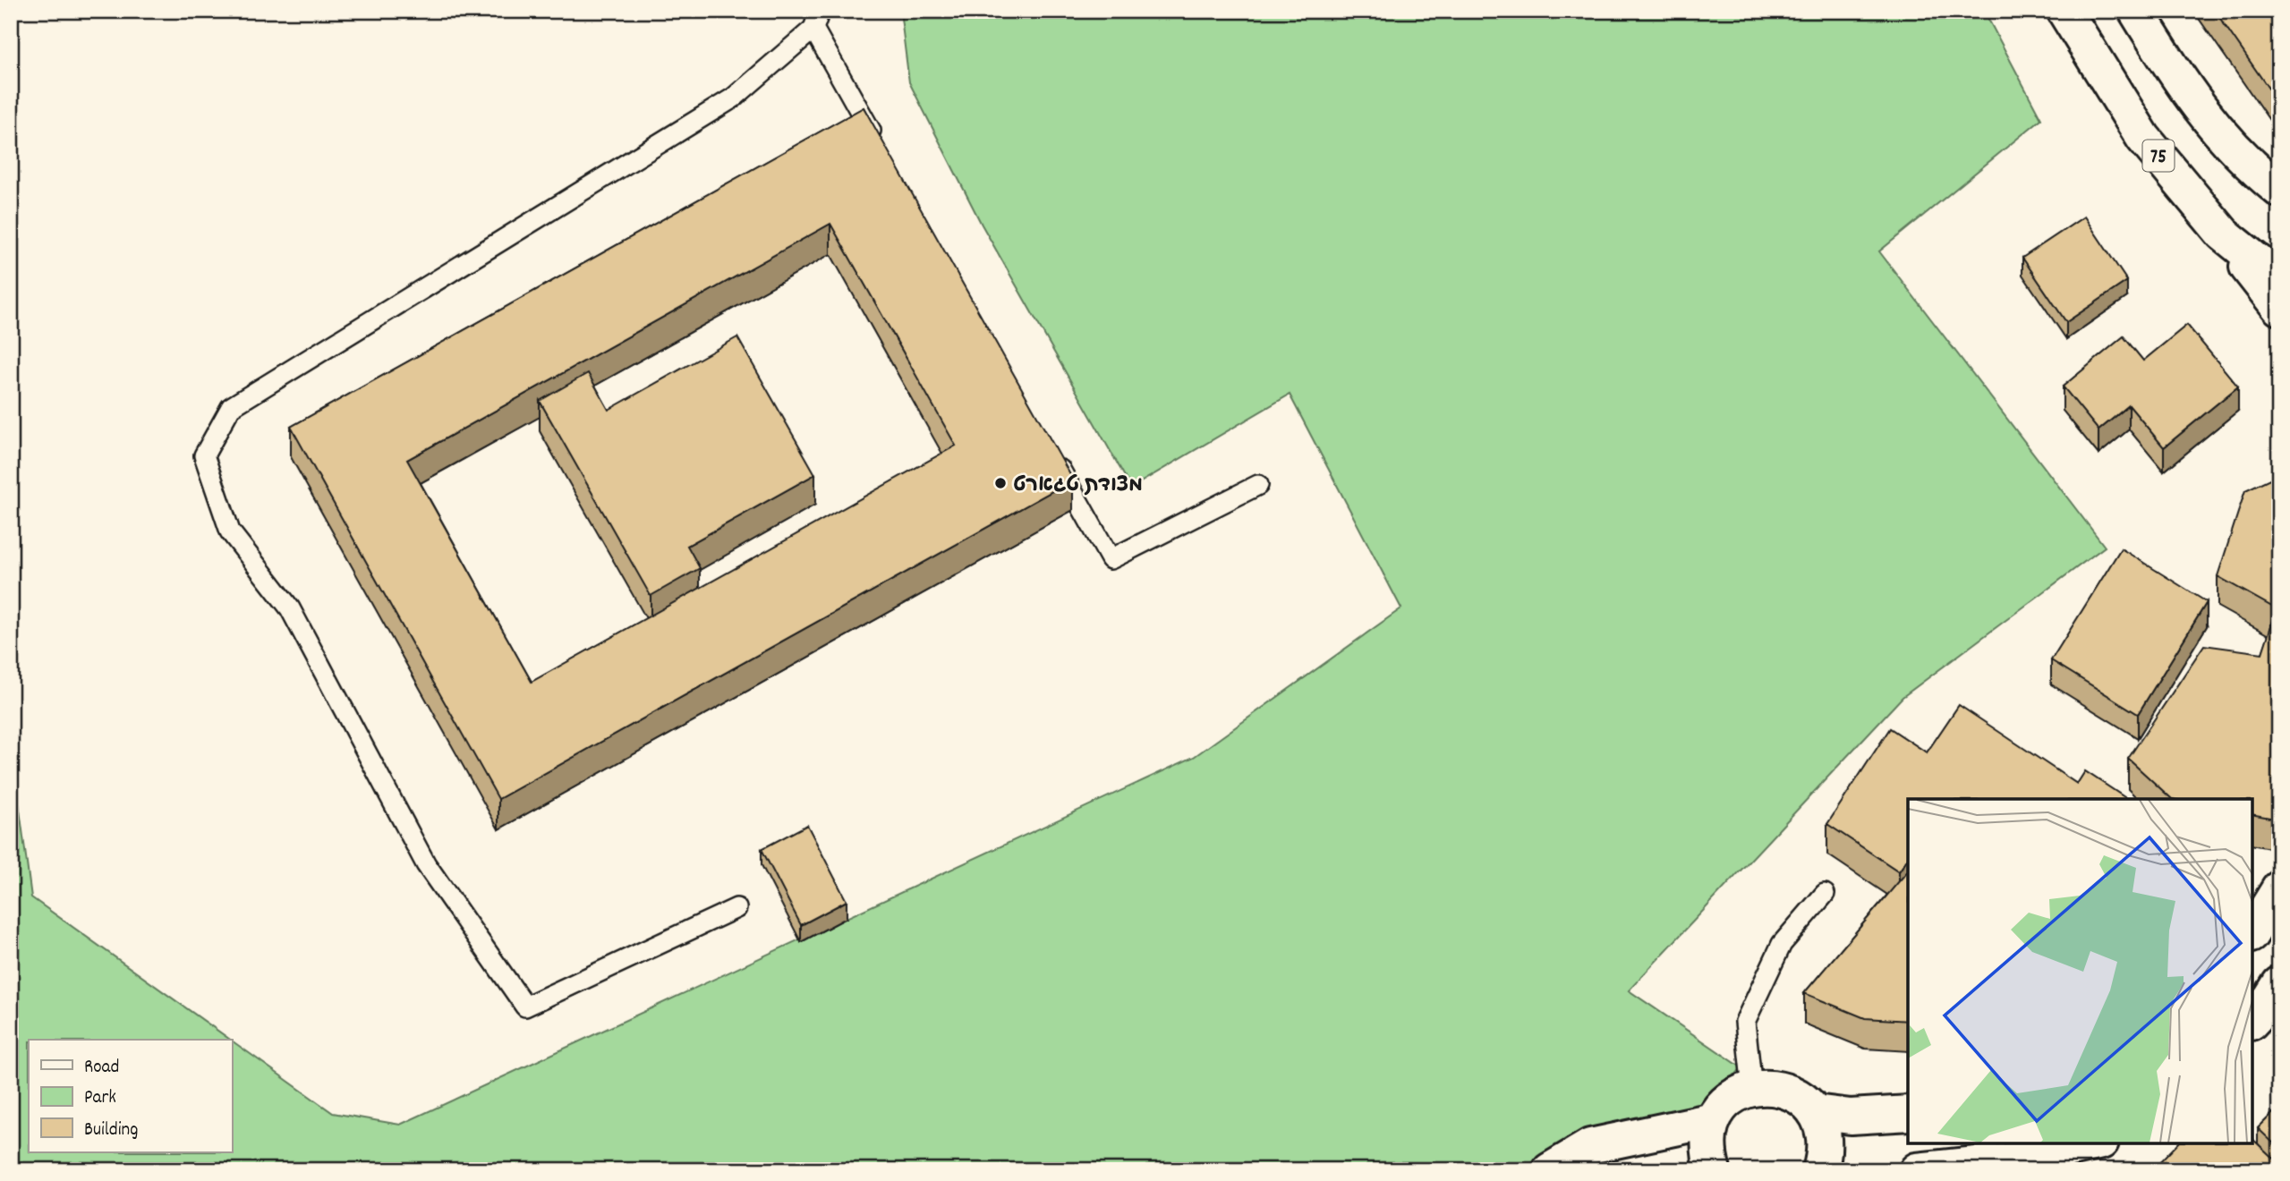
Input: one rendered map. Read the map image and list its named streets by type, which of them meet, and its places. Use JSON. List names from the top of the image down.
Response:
{
  "streets": {
    "main road": ["75"]
  },
  "places": ["מצודת טגארט"],
  "legend": ["Road", "Park", "Building"]
}
